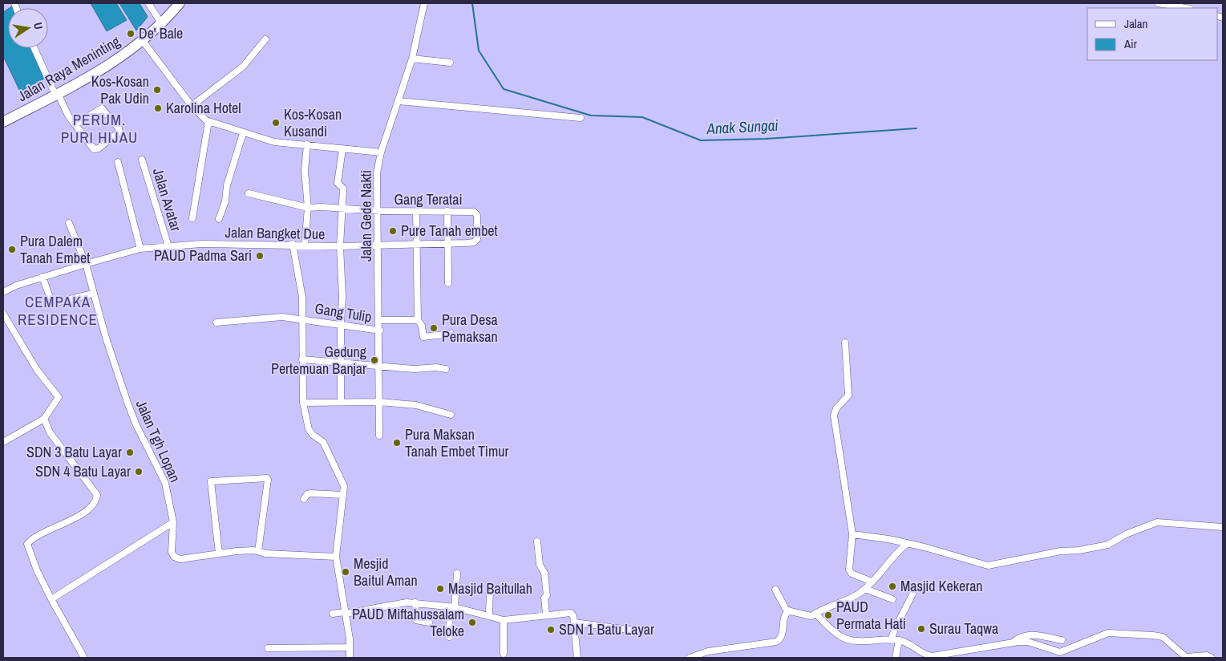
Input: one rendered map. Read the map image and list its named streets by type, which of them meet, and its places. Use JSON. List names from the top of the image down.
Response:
{
  "streets": {
    "highway": ["Jalan Raya Meninting"],
    "street": [
      "Jalan Avatar",
      "Gang Teratai",
      "Jalan Gede Nakti",
      "Jalan Bangket Due",
      "Gang Tulip",
      "Jalan Tgh Lopan"
    ]
  },
  "crossings": [
    ["Jalan Avatar", "Jalan Bangket Due"],
    ["Gang Teratai", "Jalan Gede Nakti"],
    ["Gang Teratai", "Jalan Bangket Due"],
    ["Jalan Gede Nakti", "Jalan Bangket Due"],
    ["Jalan Gede Nakti", "Gang Tulip"],
    ["Jalan Bangket Due", "Jalan Tgh Lopan"]
  ],
  "districts": ["PERUM. PURI HIJAU", "CEMPAKA RESIDENCE"],
  "water": ["Anak Sungai"],
  "places": [
    "De' Bale",
    "Kos-Kosan Pak Udin",
    "Karolina Hotel",
    "Kos-Kosan Kusandi",
    "Pure Tanah embet",
    "Pura Dalem Tanah Embet",
    "PAUD Padma Sari",
    "Pura Desa Pemaksan",
    "Gedung Pertemuan Banjar",
    "Pura Maksan Tanah Embet Timur",
    "SDN 3 Batu Layar",
    "SDN 4 Batu Layar",
    "Mesjid Baitul Aman",
    "Masjid Kekeran",
    "Masjid Baitullah",
    "PAUD Permata Hati",
    "PAUD Miftahussalam Teloke",
    "Surau Taqwa",
    "SDN 1 Batu Layar"
  ],
  "legend": ["Jalan", "Air"],
  "north": "right"
}
